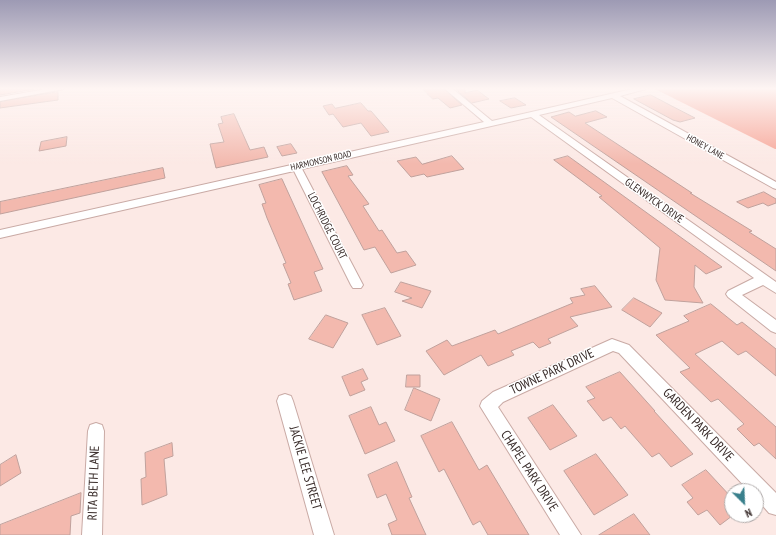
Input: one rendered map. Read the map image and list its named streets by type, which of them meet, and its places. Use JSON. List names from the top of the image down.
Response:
{
  "streets": {
    "street": [
      "HONEY LANE",
      "HARMONSON ROAD",
      "GLENWYCK DRIVE",
      "LOCHRIDGE COURT",
      "TOWNE PARK DRIVE",
      "GARDEN PARK DRIVE",
      "JACKIE LEE STREET",
      "CHAPEL PARK DRIVE",
      "RITA BETH LANE"
    ]
  },
  "crossings": [
    ["HARMONSON ROAD", "GLENWYCK DRIVE"],
    ["HARMONSON ROAD", "LOCHRIDGE COURT"],
    ["TOWNE PARK DRIVE", "GARDEN PARK DRIVE"],
    ["TOWNE PARK DRIVE", "CHAPEL PARK DRIVE"]
  ],
  "north": "bottom right"
}
